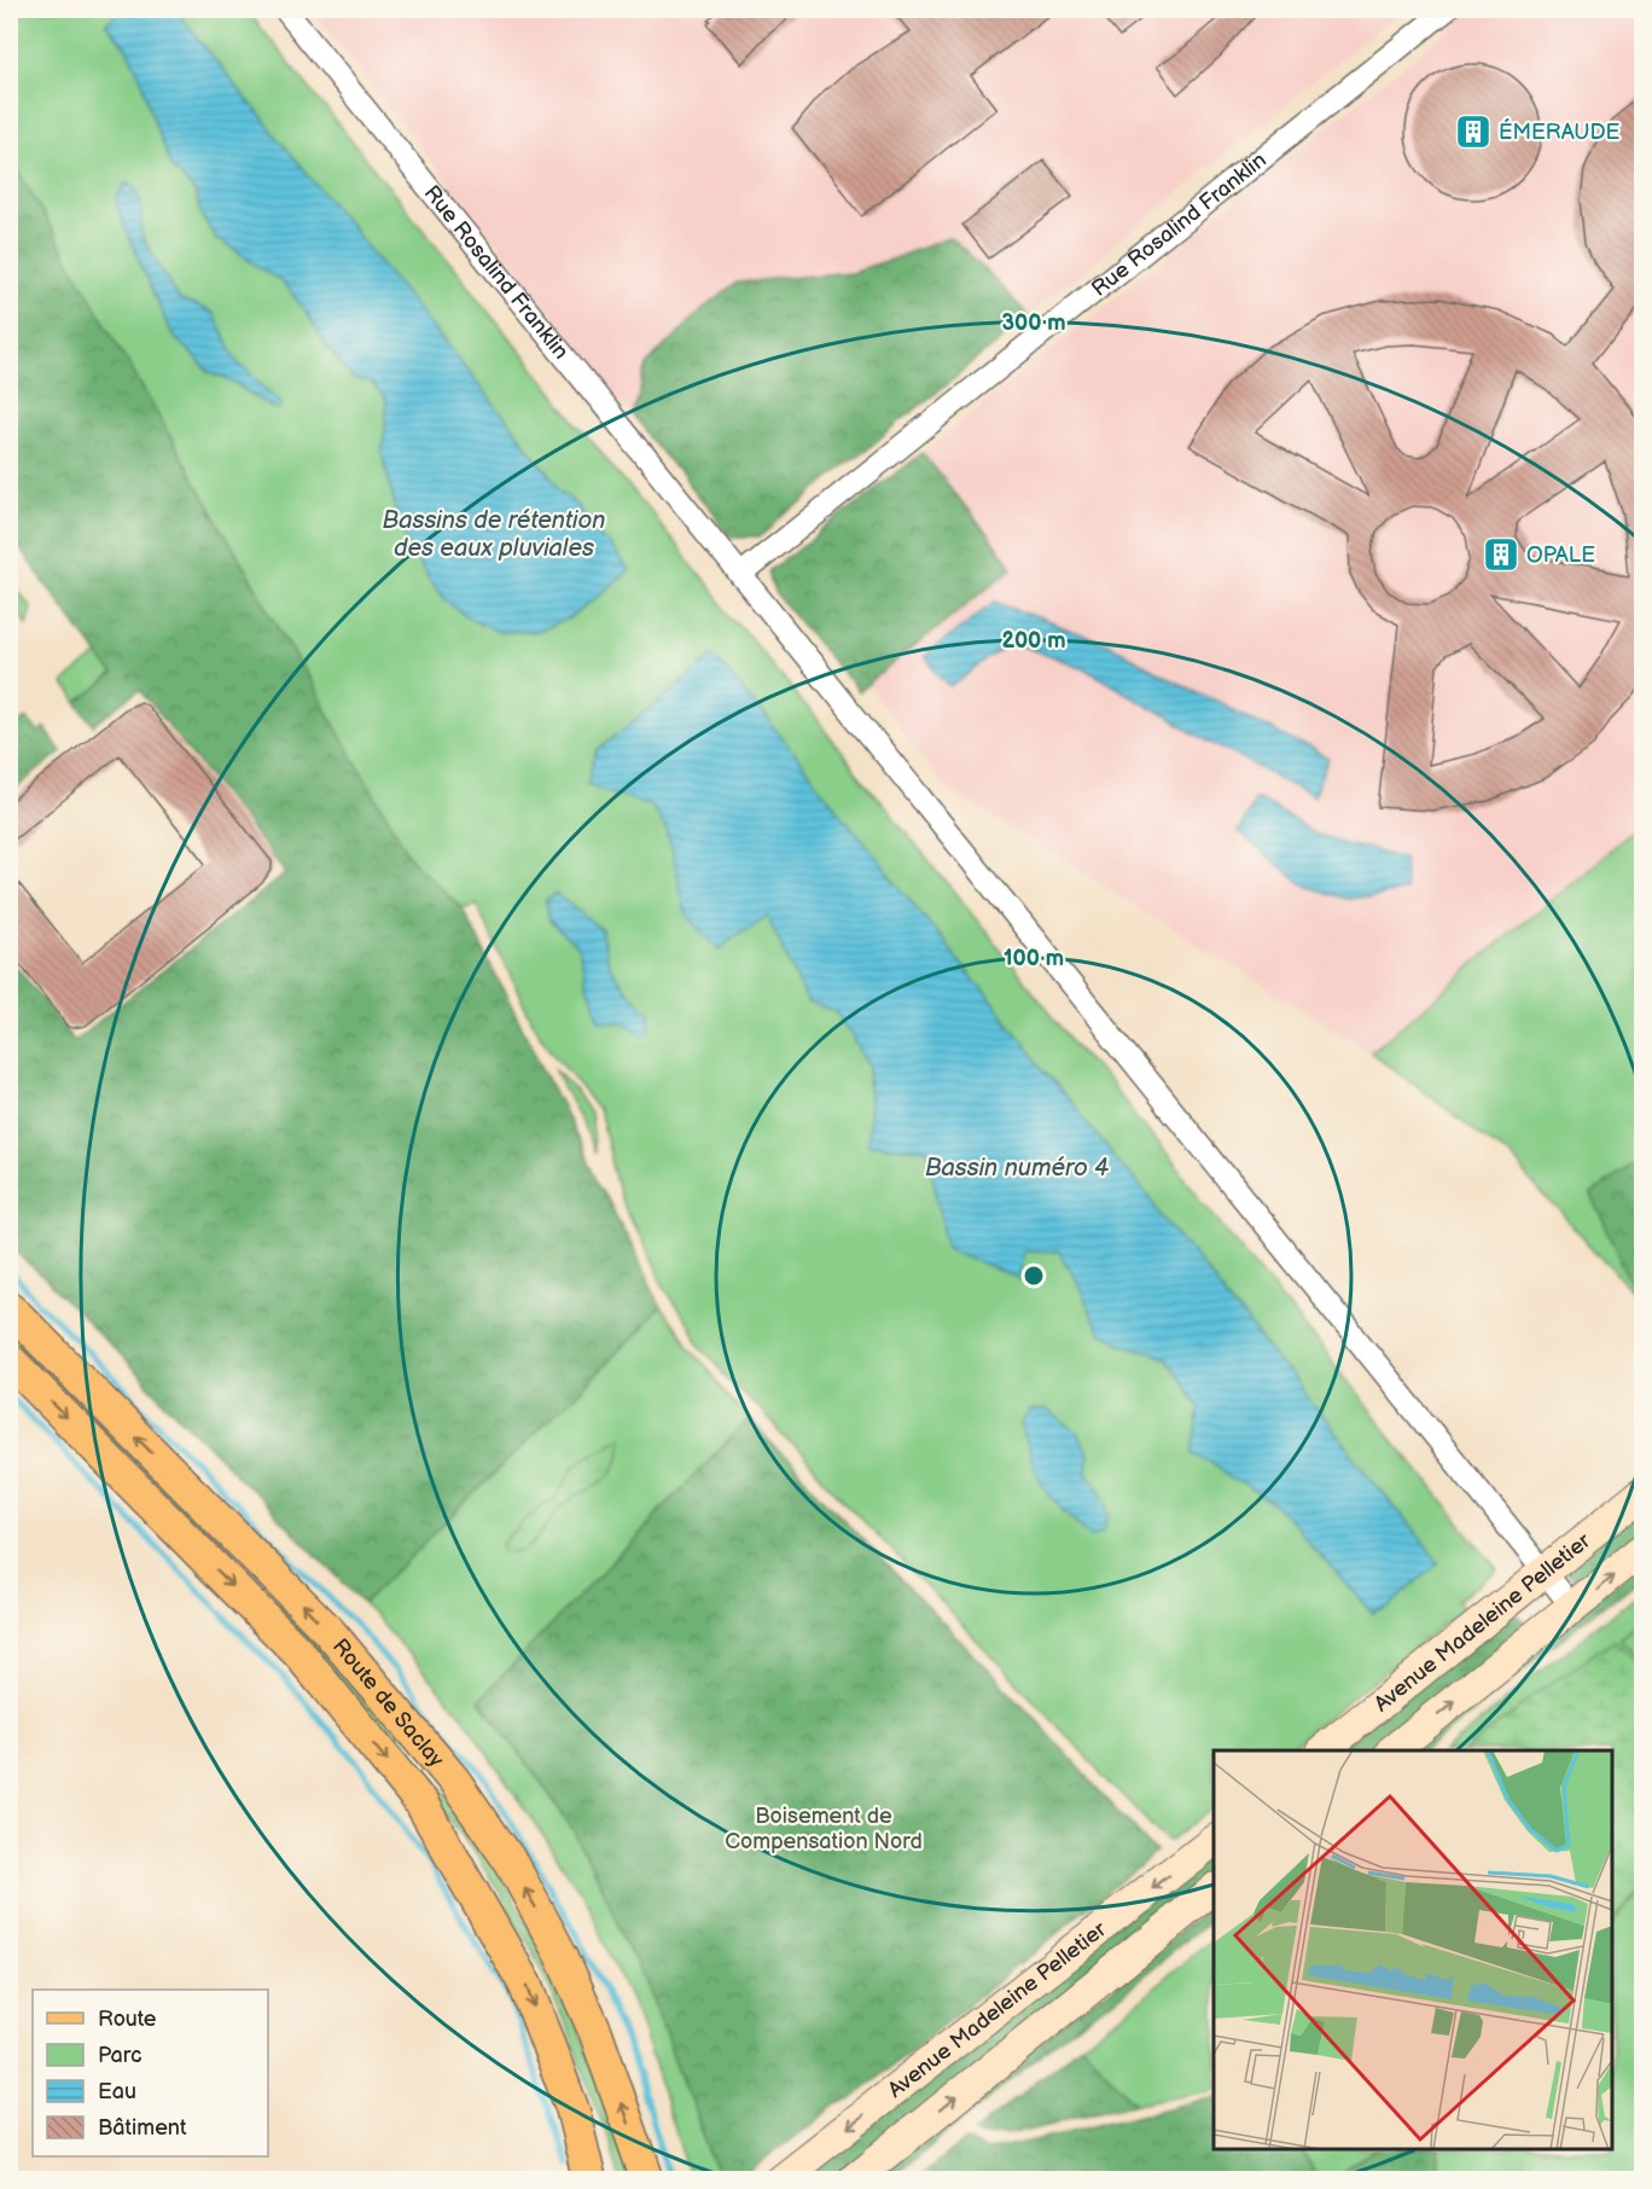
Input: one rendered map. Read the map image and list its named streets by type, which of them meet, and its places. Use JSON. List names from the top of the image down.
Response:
{
  "streets": {
    "main road": ["Route de Saclay"],
    "street": ["Rue Rosalind Franklin", "Avenue Madeleine Pelletier"]
  },
  "crossings": [
    ["Rue Rosalind Franklin", "Avenue Madeleine Pelletier"]
  ],
  "water": ["Bassins de rétention des eaux pluviales", "Bassin numéro 4"],
  "parks": ["Boisement de Compensation Nord"],
  "places": {
    "building": ["ÉMERAUDE", "OPALE"]
  },
  "legend": [
    "Route",
    "Parc",
    "Eau",
    "Bâtiment"
  ],
  "rings": ["300 m", "200 m", "100 m"]
}
